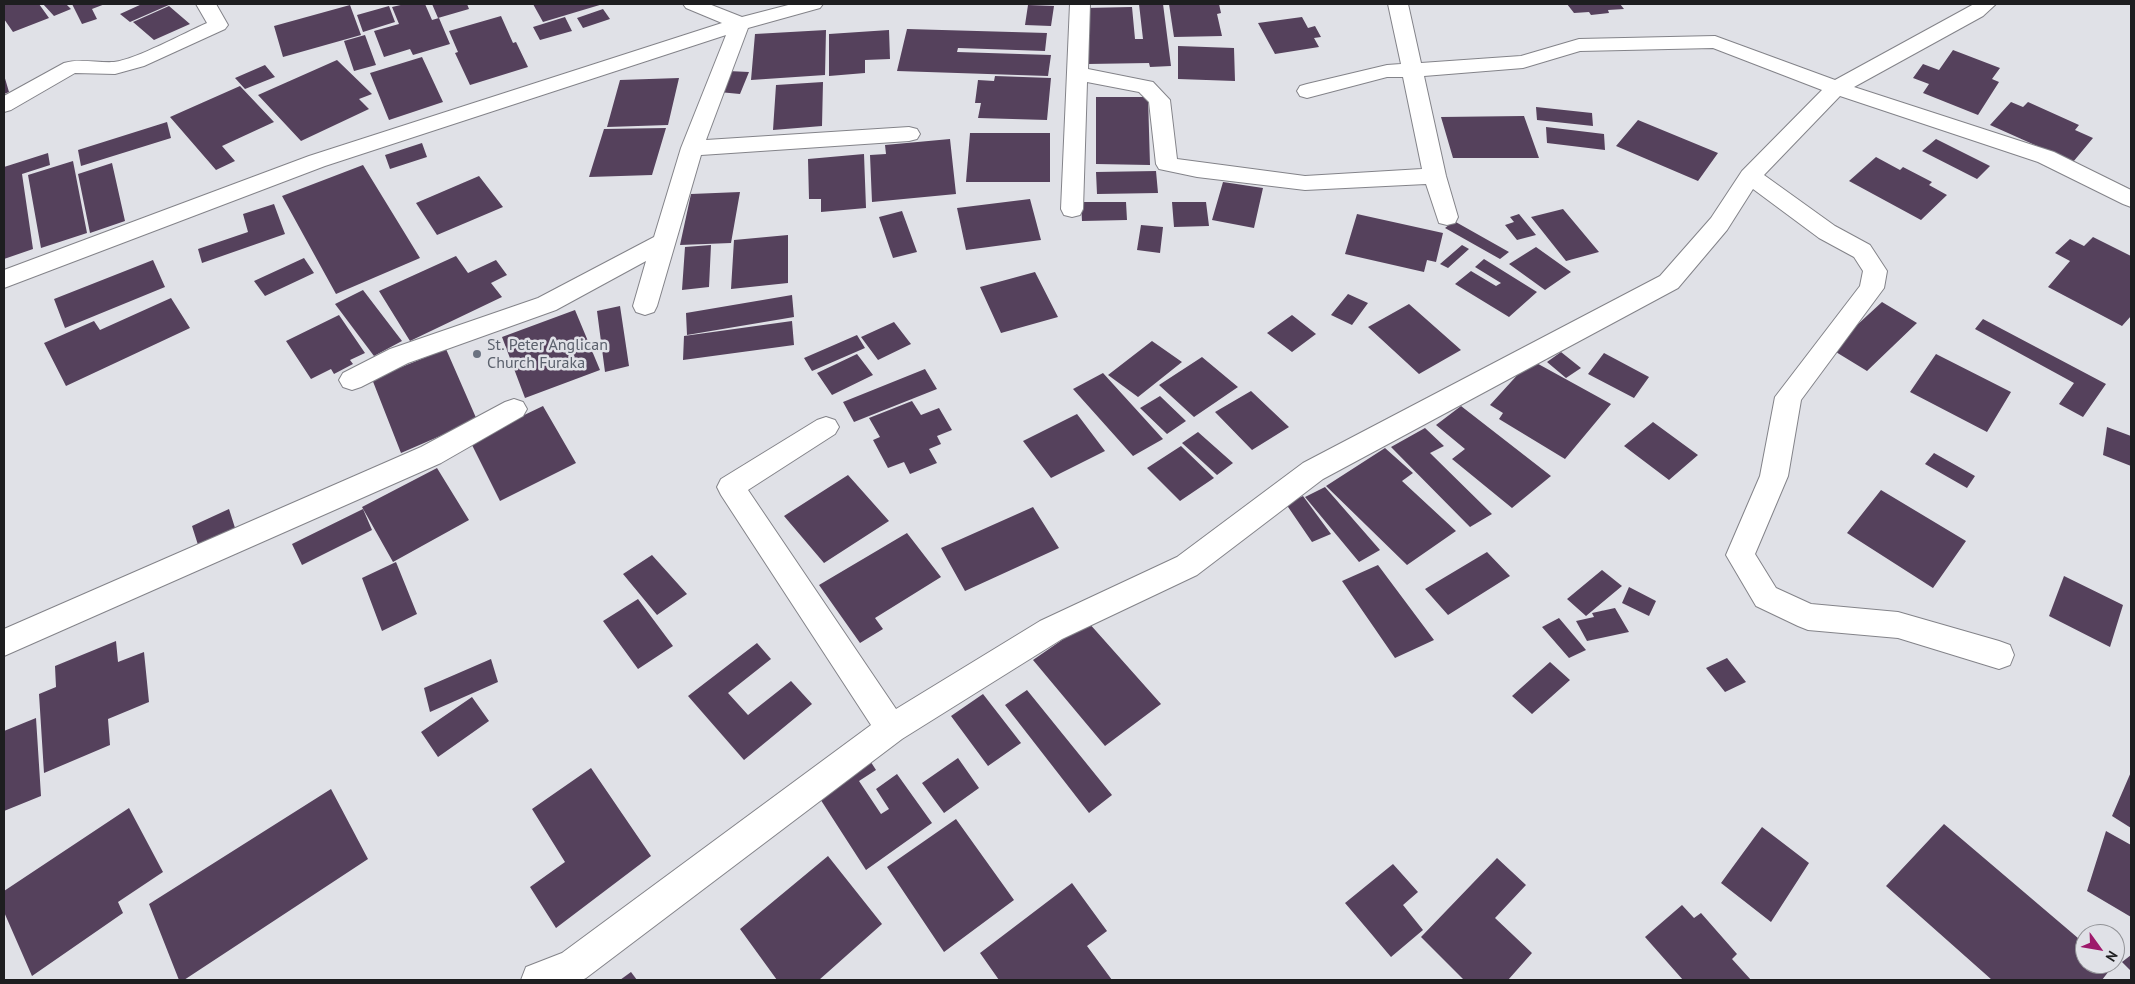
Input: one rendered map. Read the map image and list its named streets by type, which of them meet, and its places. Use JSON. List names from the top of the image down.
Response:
{
  "places": ["St. Peter Anglican Church Furaka"],
  "north": "bottom right"
}
